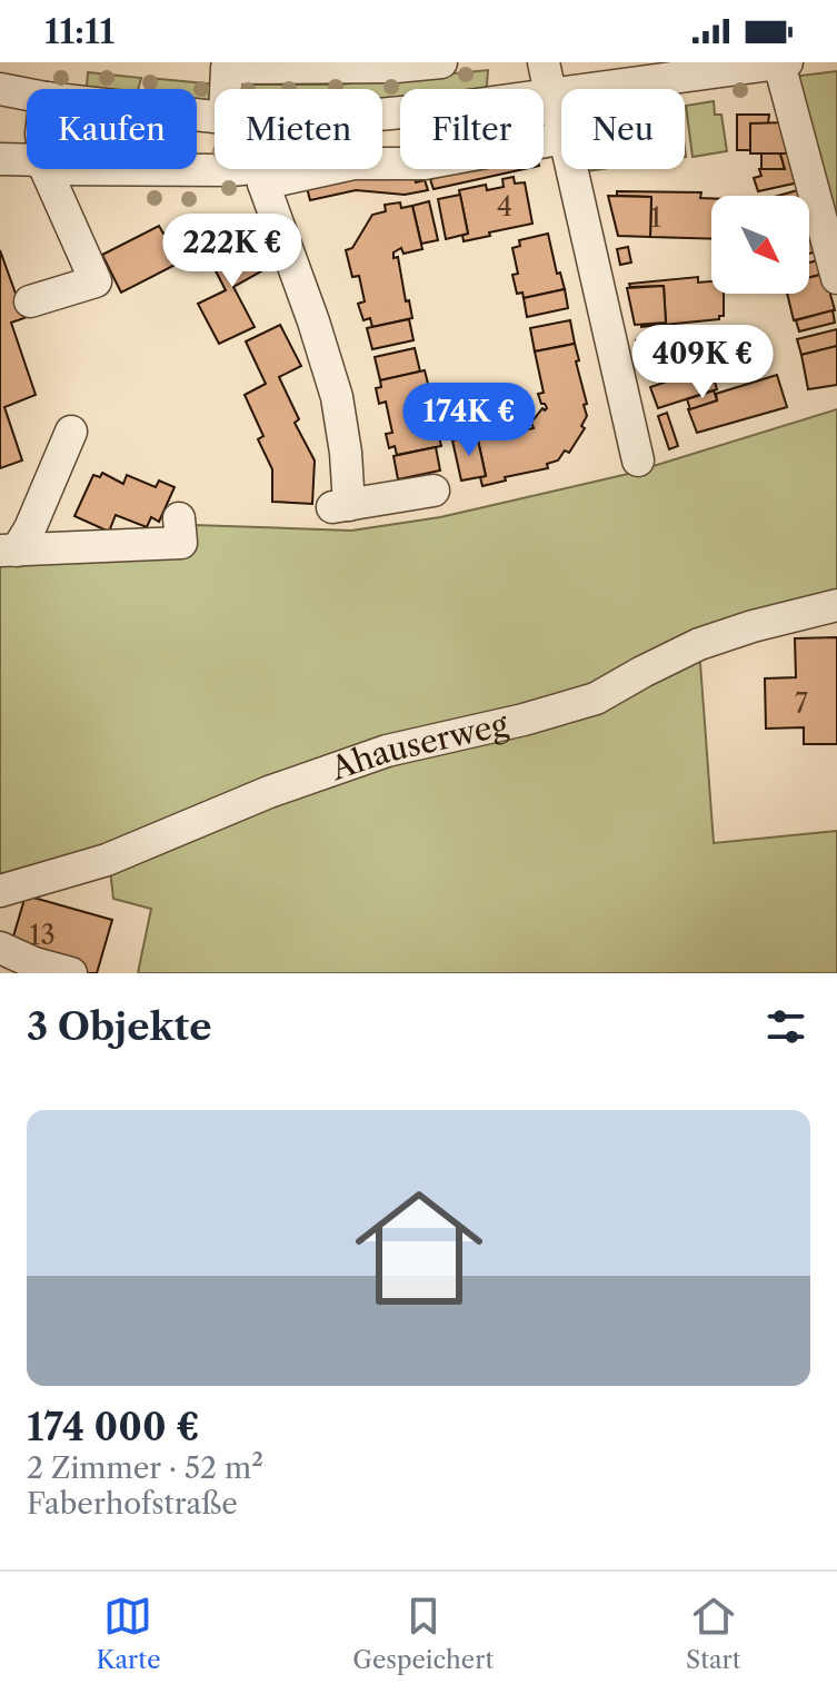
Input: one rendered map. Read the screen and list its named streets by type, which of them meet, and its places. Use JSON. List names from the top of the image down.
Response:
{
  "streets": {
    "street": ["Ahauserweg"]
  },
  "house_numbers": [
    "4",
    "1",
    "7",
    "13"
  ],
  "north": "bottom right",
  "page": {
    "status": "11:11",
    "chip": [
      "Kaufen",
      "Mieten",
      "Filter",
      "Neu"
    ],
    "price": ["222K €", "409K €", "174K €"],
    "heading": "3 Objekte",
    "list": [
      {
        "name": "174 000 €",
        "note": "2 Zimmer · 52 m² · Faberhofstraße"
      }
    ],
    "tabs": ["Karte", "Gespeichert", "Start"]
  }
}
